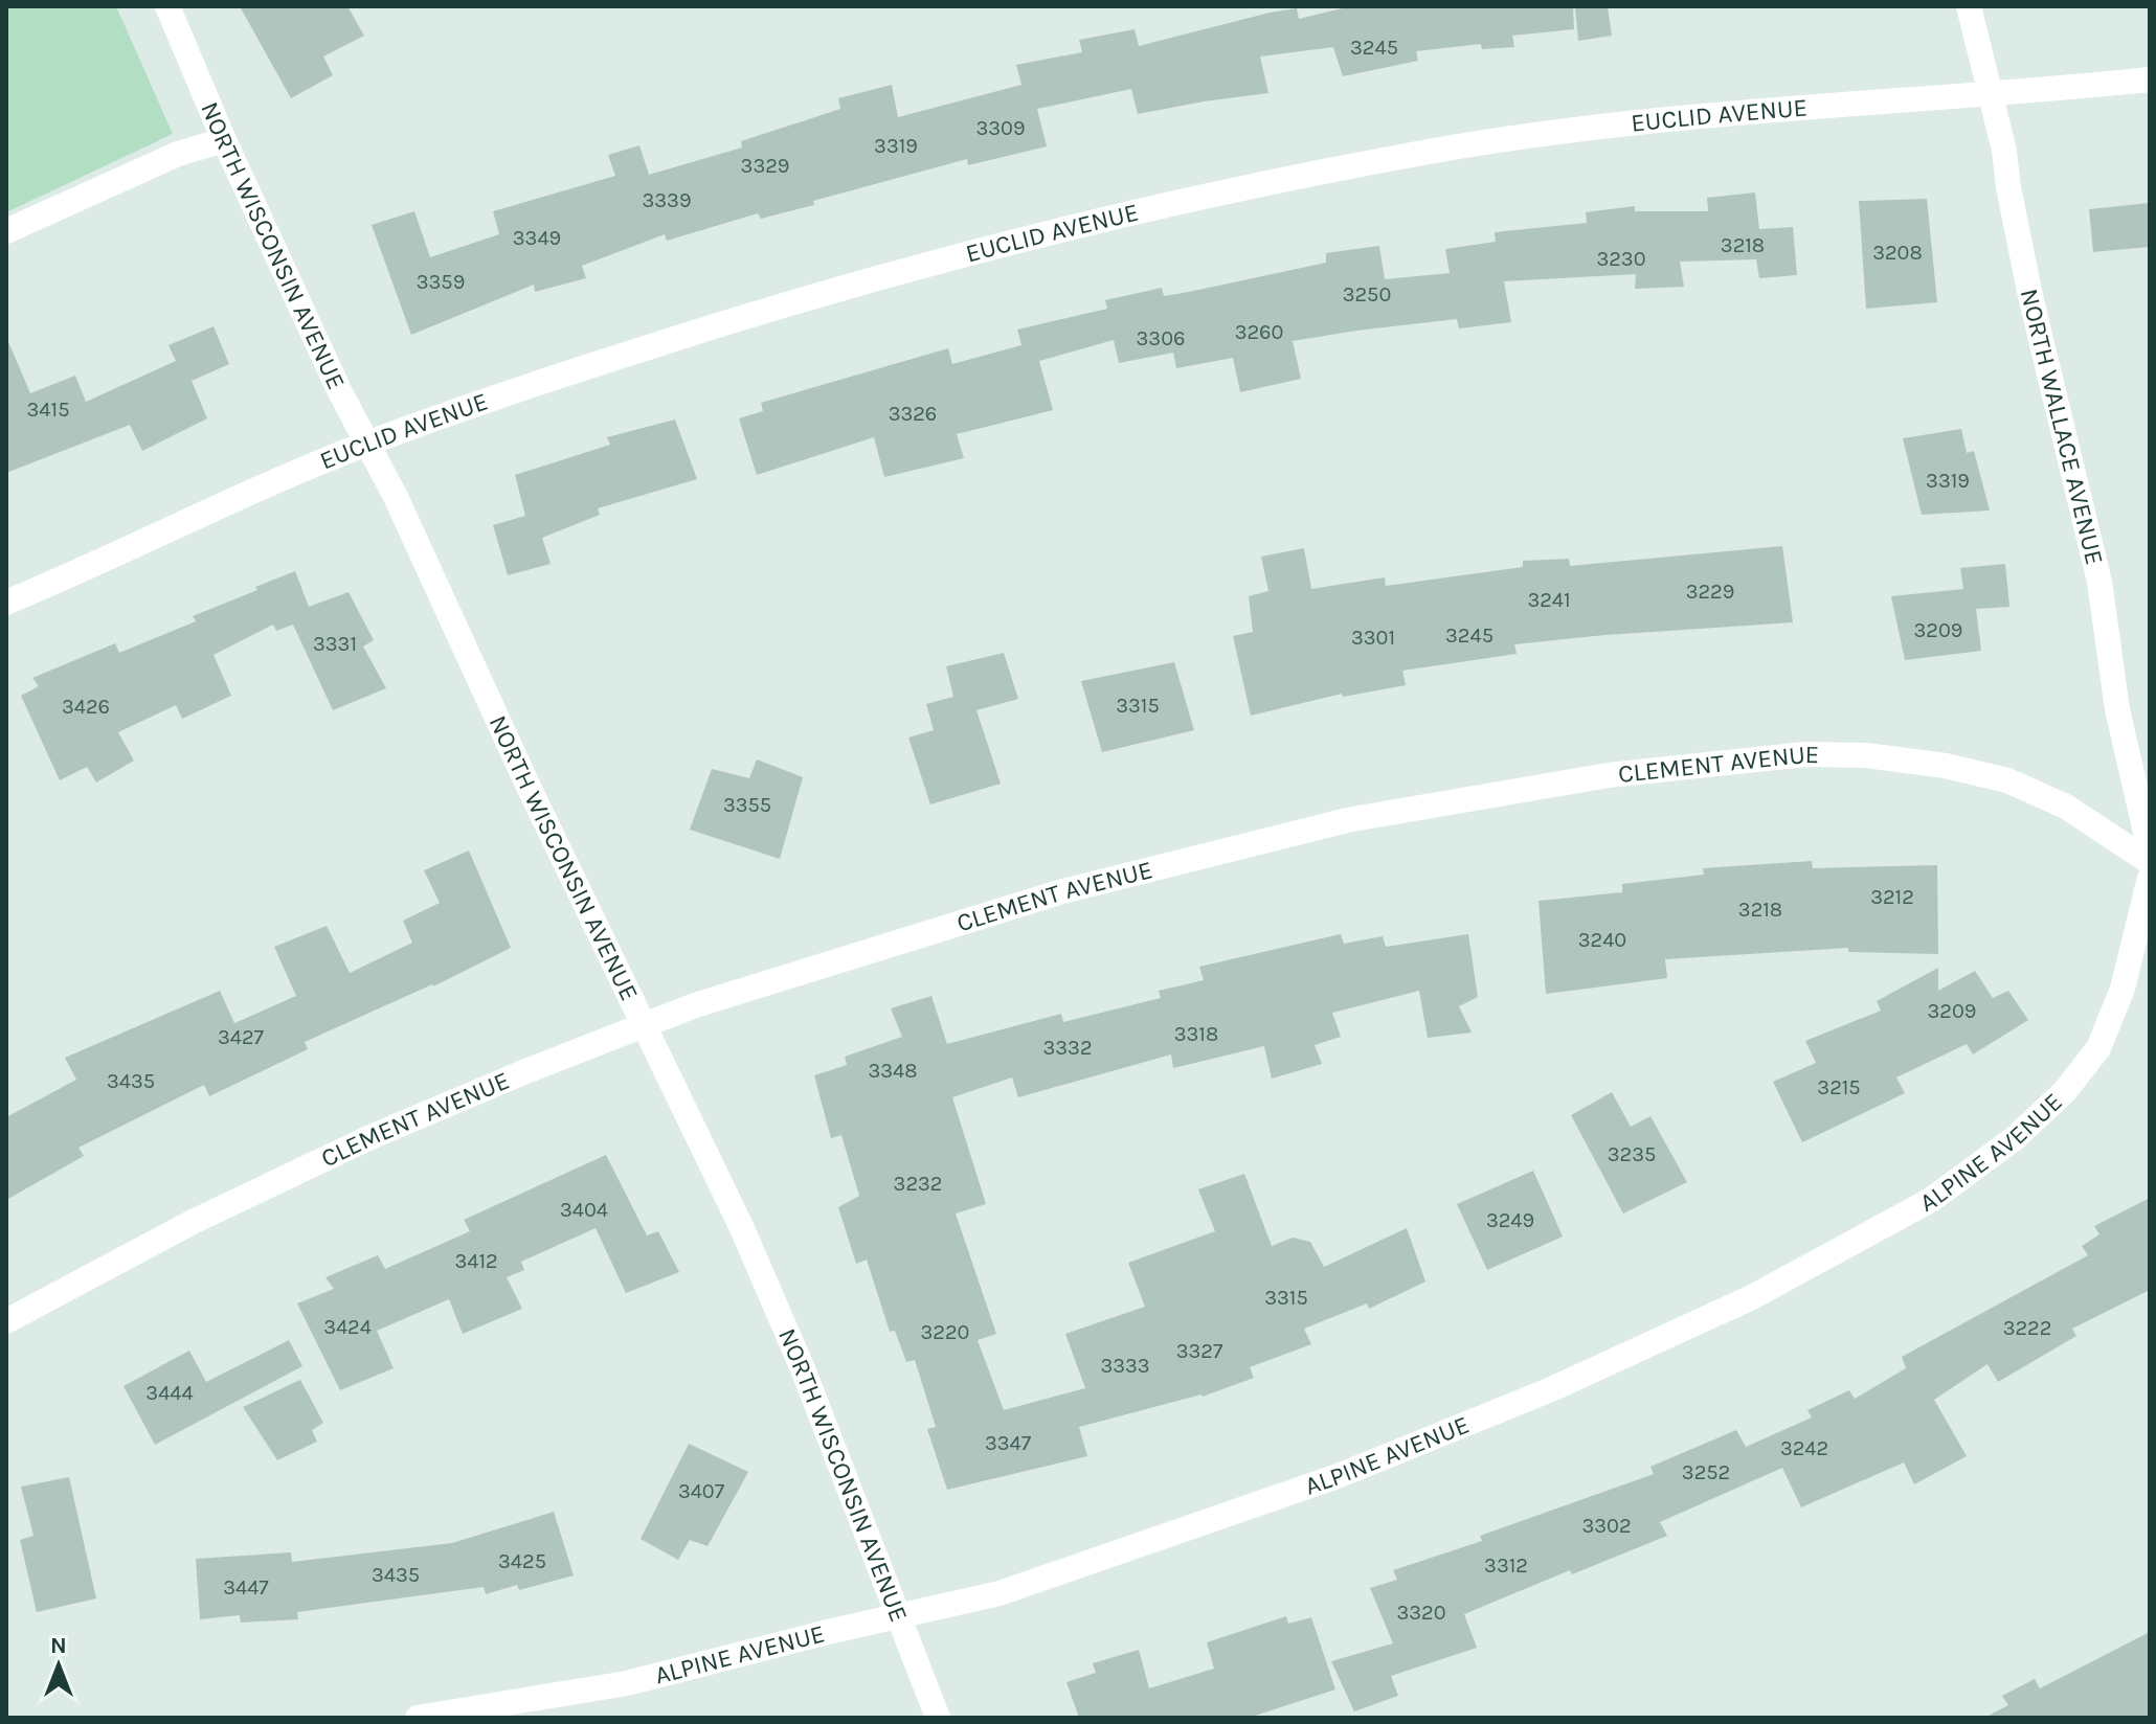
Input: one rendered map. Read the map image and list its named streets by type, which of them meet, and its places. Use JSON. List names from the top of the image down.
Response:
{
  "streets": {
    "street": [
      "EUCLID AVENUE",
      "NORTH WISCONSIN AVENUE",
      "NORTH WALLACE AVENUE",
      "CLEMENT AVENUE",
      "ALPINE AVENUE"
    ]
  },
  "crossings": [
    ["EUCLID AVENUE", "NORTH WISCONSIN AVENUE"],
    ["EUCLID AVENUE", "NORTH WALLACE AVENUE"],
    ["NORTH WISCONSIN AVENUE", "CLEMENT AVENUE"],
    ["NORTH WISCONSIN AVENUE", "ALPINE AVENUE"]
  ],
  "house_numbers": [
    "3245",
    "3309",
    "3319",
    "3329",
    "3339",
    "3349",
    "3218",
    "3208",
    "3230",
    "3359",
    "3250",
    "3260",
    "3306",
    "3415",
    "3326",
    "3319",
    "3229",
    "3241",
    "3209",
    "3245",
    "3301",
    "3331",
    "3315",
    "3426",
    "3355",
    "3212",
    "3218",
    "3240",
    "3209",
    "3318",
    "3427",
    "3332",
    "3348",
    "3435",
    "3215",
    "3235",
    "3232",
    "3404",
    "3249",
    "3412",
    "3315",
    "3424",
    "3222",
    "3220",
    "3327",
    "3333",
    "3444",
    "3347",
    "3242",
    "3252",
    "3407",
    "3302",
    "3425",
    "3312",
    "3435",
    "3447",
    "3320"
  ],
  "north": "top"
}
